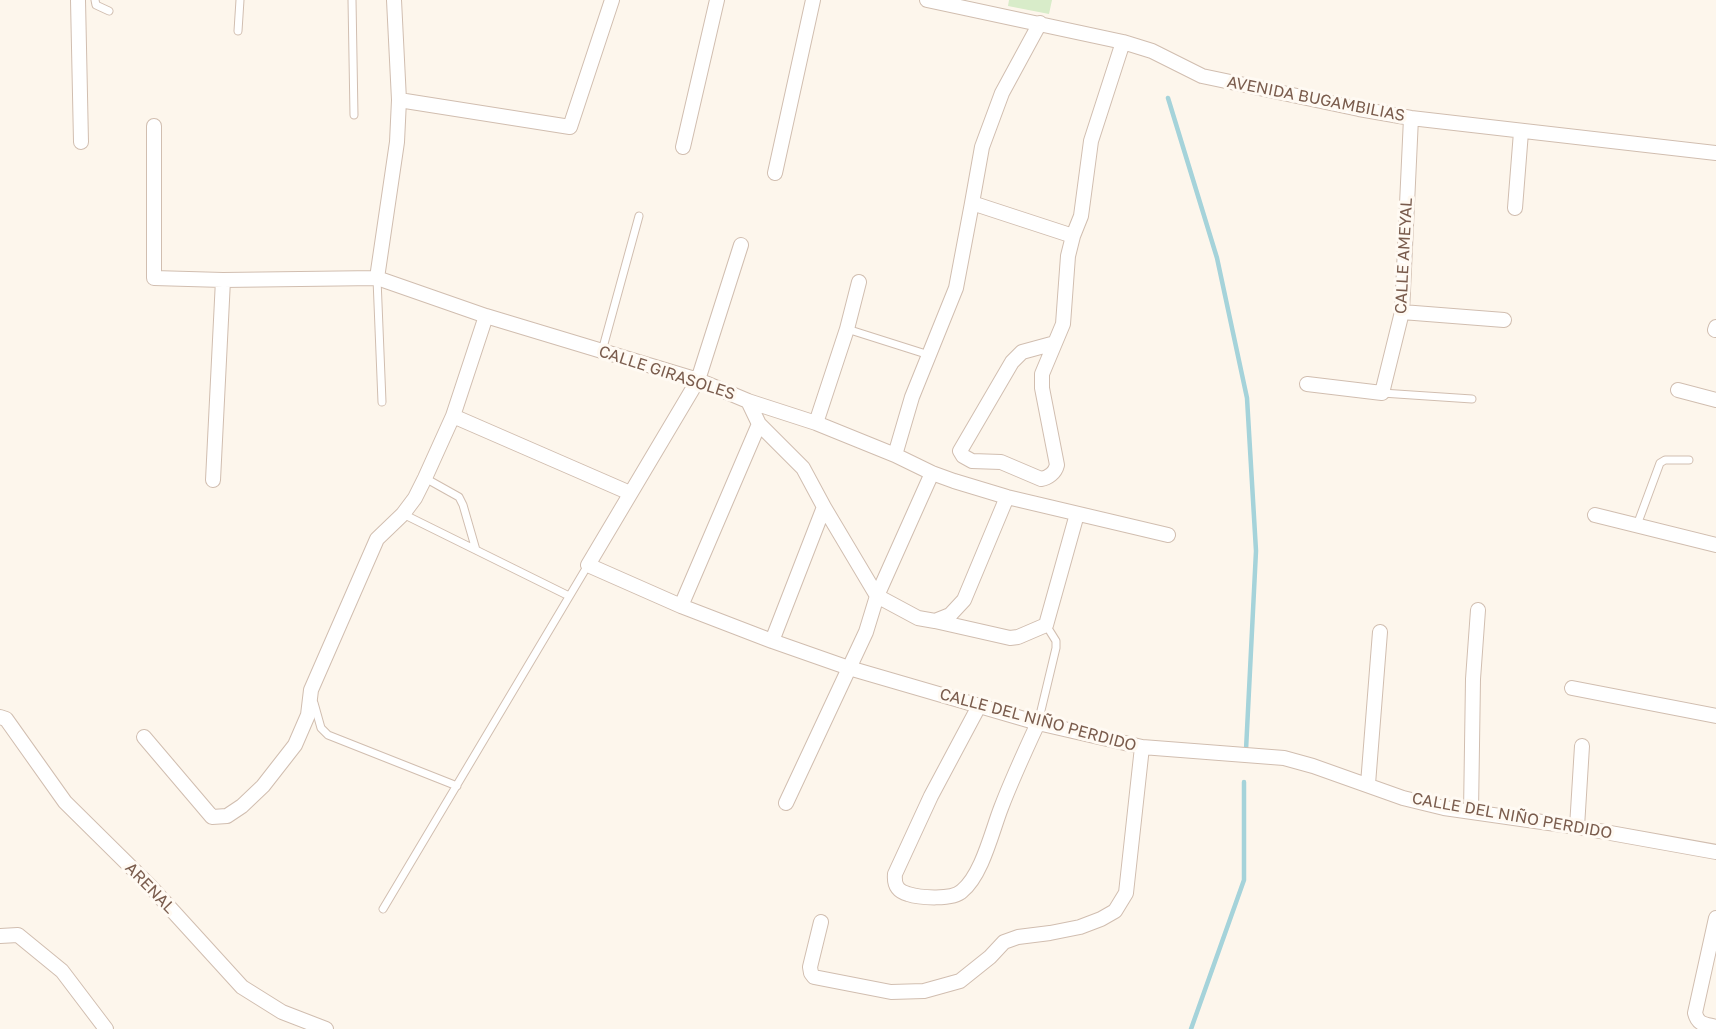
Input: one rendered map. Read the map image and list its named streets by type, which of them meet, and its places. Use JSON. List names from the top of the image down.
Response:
{
  "streets": {
    "street": [
      "AVENIDA BUGAMBILIAS",
      "CALLE AMEYAL",
      "CALLE GIRASOLES",
      "CALLE DEL NIÑO PERDIDO",
      "ARENAL"
    ]
  },
  "crossings": [
    ["AVENIDA BUGAMBILIAS", "CALLE AMEYAL"]
  ]
}
